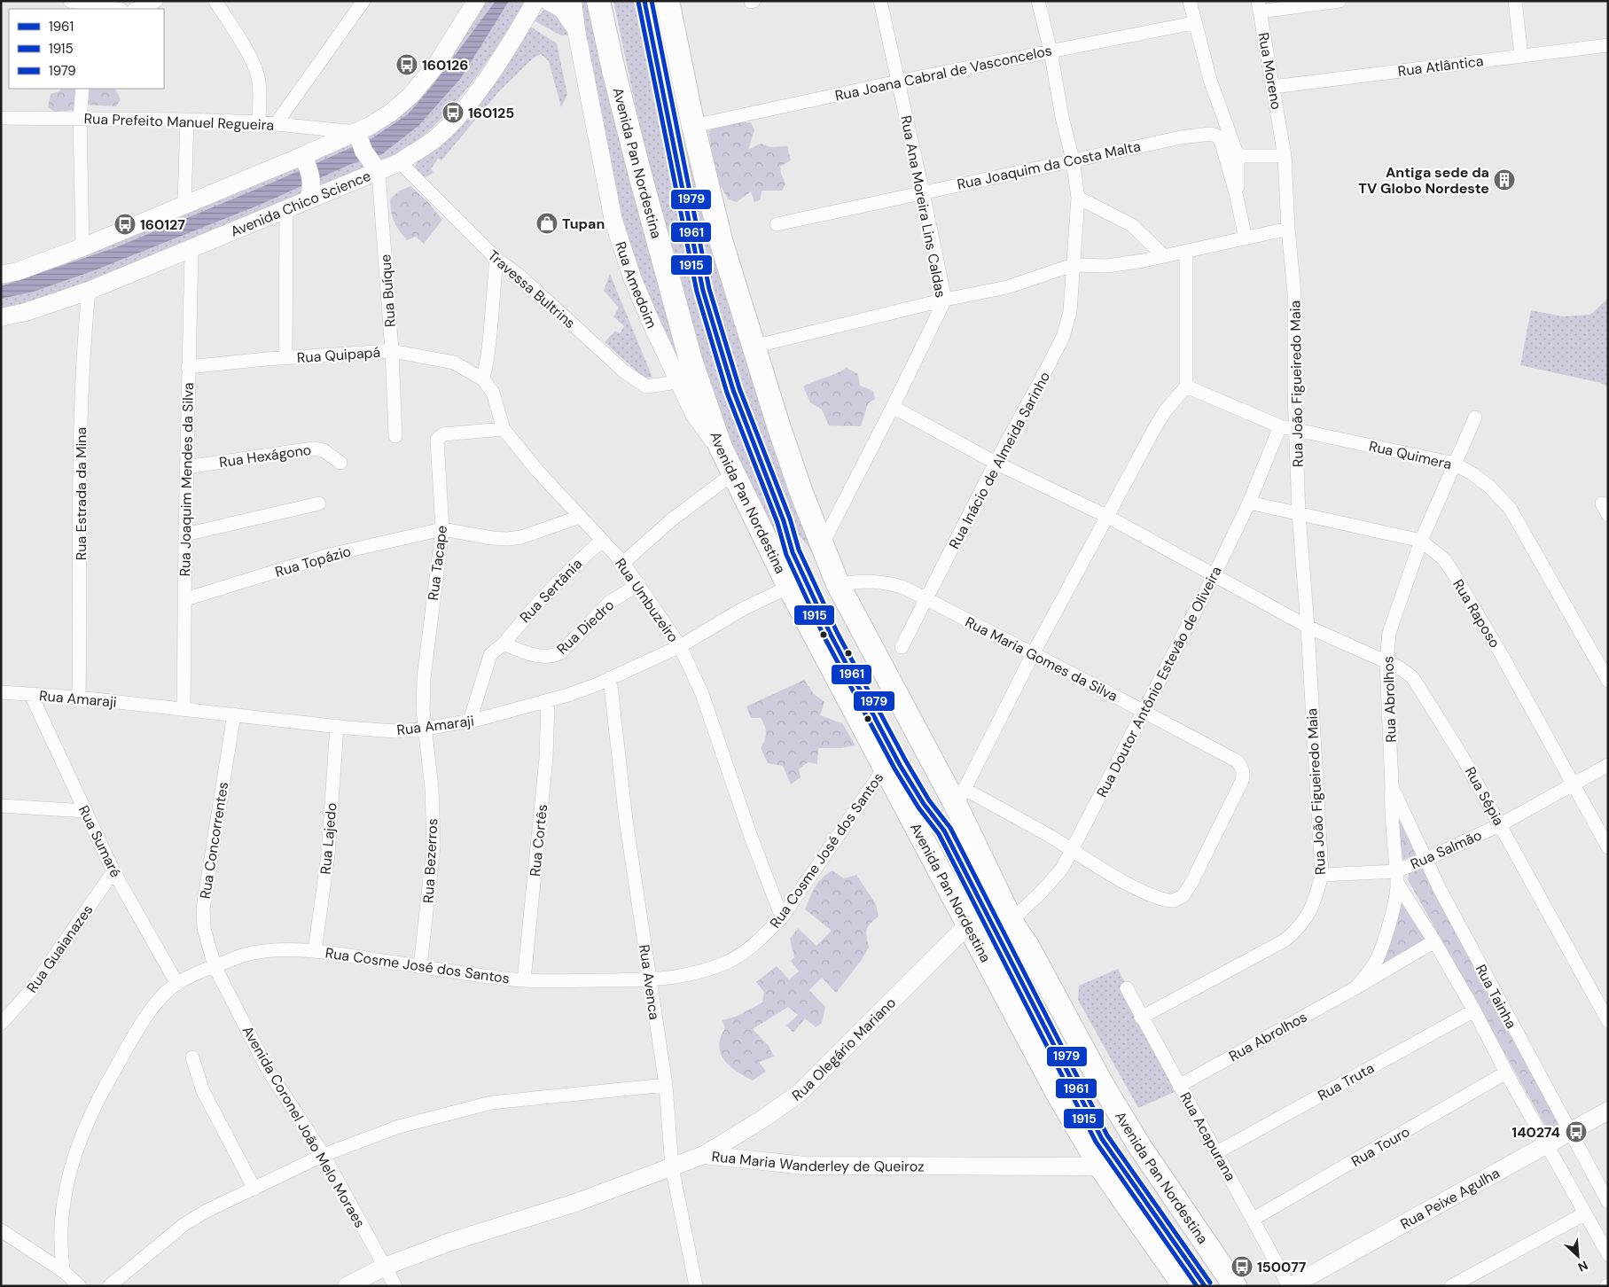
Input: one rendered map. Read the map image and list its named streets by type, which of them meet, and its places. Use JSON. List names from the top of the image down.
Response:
{
  "streets": {
    "highway": ["Avenida Pan Nordestina"],
    "main road": [
      "Avenida Chico Science",
      "Rua Amedoim",
      "Rua Olegário Mariano",
      "Rua Maria Wanderley de Queiroz",
      "Rua Peixe Agulha"
    ],
    "street": [
      "Rua Atlântica",
      "Rua Moreno",
      "Rua Joana Cabral de Vasconcelos",
      "Rua Prefeito Manuel Regueira",
      "Rua Joaquim da Costa Malta",
      "Rua Ana Moreira Lins Caldas",
      "Travessa Bultrins",
      "Rua Buíque",
      "Rua Quipapá",
      "Rua João Figueiredo Maia",
      "Rua Quimera",
      "Rua Hexágono",
      "Rua Inácio de Almeida Sarinho",
      "Rua Joaquim Mendes da Silva",
      "Rua Estrada da Mina",
      "Rua Topázio",
      "Rua Tacape",
      "Rua Sertânia",
      "Rua Umbuzeiro",
      "Rua Raposo",
      "Rua Diedro",
      "Rua Maria Gomes da Silva",
      "Rua Doutor Antônio Estevão de Oliveira",
      "Rua Amaraji",
      "Rua Abrolhos",
      "Rua Sépia",
      "Rua Lajedo",
      "Rua Concorrentes",
      "Rua Cortês",
      "Rua Sumaré",
      "Rua Salmão",
      "Rua Cosme José dos Santos",
      "Rua Bezerros",
      "Rua Guaianazes",
      "Rua Avenca",
      "Rua Tainha",
      "Rua Truta",
      "Avenida Coronel João Melo Moraes",
      "Rua Acapurana",
      "Rua Touro"
    ]
  },
  "crossings": [
    ["Rua Atlântica", "Rua Moreno"],
    ["Rua Moreno", "Rua João Figueiredo Maia"],
    ["Rua Joana Cabral de Vasconcelos", "Avenida Pan Nordestina"],
    ["Rua Joana Cabral de Vasconcelos", "Rua Ana Moreira Lins Caldas"],
    ["Rua Joana Cabral de Vasconcelos", "Rua Inácio de Almeida Sarinho"],
    ["Rua Prefeito Manuel Regueira", "Avenida Chico Science"],
    ["Avenida Pan Nordestina", "Rua Ana Moreira Lins Caldas"],
    ["Avenida Pan Nordestina", "Rua Amedoim"],
    ["Avenida Pan Nordestina", "Rua Maria Gomes da Silva"],
    ["Avenida Pan Nordestina", "Rua Doutor Antônio Estevão de Oliveira"],
    ["Avenida Pan Nordestina", "Rua Amaraji"],
    ["Avenida Pan Nordestina", "Rua Cosme José dos Santos"],
    ["Avenida Pan Nordestina", "Rua Olegário Mariano"],
    ["Avenida Pan Nordestina", "Rua Maria Wanderley de Queiroz"],
    ["Rua Joaquim da Costa Malta", "Rua Ana Moreira Lins Caldas"],
    ["Rua Joaquim da Costa Malta", "Rua Inácio de Almeida Sarinho"],
    ["Avenida Chico Science", "Travessa Bultrins"],
    ["Avenida Chico Science", "Rua Buíque"],
    ["Avenida Chico Science", "Rua Joaquim Mendes da Silva"],
    ["Avenida Chico Science", "Rua Estrada da Mina"],
    ["Rua Amedoim", "Travessa Bultrins"],
    ["Rua Buíque", "Rua Quipapá"],
    ["Rua Quipapá", "Rua Joaquim Mendes da Silva"],
    ["Rua Quipapá", "Rua Umbuzeiro"],
    ["Rua João Figueiredo Maia", "Rua Quimera"],
    ["Rua João Figueiredo Maia", "Rua Raposo"],
    ["Rua João Figueiredo Maia", "Rua Sépia"],
    ["Rua João Figueiredo Maia", "Rua Salmão"],
    ["Rua João Figueiredo Maia", "Rua Acapurana"],
    ["Rua Quimera", "Rua Doutor Antônio Estevão de Oliveira"],
    ["Rua Quimera", "Rua Abrolhos"],
    ["Rua Hexágono", "Rua Joaquim Mendes da Silva"],
    ["Rua Inácio de Almeida Sarinho", "Rua Maria Gomes da Silva"],
    ["Rua Joaquim Mendes da Silva", "Rua Topázio"],
    ["Rua Joaquim Mendes da Silva", "Rua Amaraji"],
    ["Rua Estrada da Mina", "Rua Amaraji"],
    ["Rua Topázio", "Rua Tacape"],
    ["Rua Tacape", "Rua Umbuzeiro"],
    ["Rua Tacape", "Rua Amaraji"],
    ["Rua Tacape", "Rua Bezerros"],
    ["Rua Sertânia", "Rua Umbuzeiro"],
    ["Rua Sertânia", "Rua Diedro"],
    ["Rua Sertânia", "Rua Amaraji"],
    ["Rua Umbuzeiro", "Rua Diedro"],
    ["Rua Umbuzeiro", "Rua Amaraji"],
    ["Rua Umbuzeiro", "Rua Cosme José dos Santos"],
    ["Rua Raposo", "Rua Doutor Antônio Estevão de Oliveira"],
    ["Rua Raposo", "Rua Abrolhos"],
    ["Rua Raposo", "Rua Salmão"],
    ["Rua Maria Gomes da Silva", "Rua Doutor Antônio Estevão de Oliveira"],
    ["Rua Amaraji", "Rua Lajedo"],
    ["Rua Amaraji", "Rua Concorrentes"],
    ["Rua Amaraji", "Rua Cortês"],
    ["Rua Amaraji", "Rua Sumaré"],
    ["Rua Amaraji", "Rua Bezerros"],
    ["Rua Amaraji", "Rua Avenca"],
    ["Rua Abrolhos", "Rua Sépia"],
    ["Rua Abrolhos", "Rua Salmão"],
    ["Rua Abrolhos", "Rua Tainha"],
    ["Rua Abrolhos", "Rua Acapurana"],
    ["Rua Sépia", "Rua Salmão"],
    ["Rua Lajedo", "Rua Cosme José dos Santos"],
    ["Rua Concorrentes", "Rua Cosme José dos Santos"],
    ["Rua Concorrentes", "Avenida Coronel João Melo Moraes"],
    ["Rua Cortês", "Rua Cosme José dos Santos"],
    ["Rua Sumaré", "Rua Cosme José dos Santos"],
    ["Rua Sumaré", "Rua Guaianazes"],
    ["Rua Salmão", "Rua Tainha"],
    ["Rua Cosme José dos Santos", "Rua Bezerros"],
    ["Rua Cosme José dos Santos", "Rua Avenca"],
    ["Rua Cosme José dos Santos", "Avenida Coronel João Melo Moraes"],
    ["Rua Avenca", "Rua Maria Wanderley de Queiroz"],
    ["Rua Tainha", "Rua Truta"],
    ["Rua Tainha", "Rua Touro"],
    ["Rua Tainha", "Rua Peixe Agulha"],
    ["Rua Olegário Mariano", "Rua Maria Wanderley de Queiroz"],
    ["Rua Truta", "Rua Acapurana"],
    ["Avenida Coronel João Melo Moraes", "Rua Maria Wanderley de Queiroz"],
    ["Rua Acapurana", "Rua Touro"],
    ["Rua Acapurana", "Rua Peixe Agulha"]
  ],
  "places": {
    "bus stop": [
      "160126",
      "160125",
      "160127",
      "140274",
      "150077"
    ],
    "building": ["Antiga sede da TV Globo Nordeste"],
    "shop": ["Tupan"]
  },
  "lines": ["transit line 1961", "transit line 1979", "transit line 1915"],
  "legend": ["1961", "1915", "1979"],
  "north": "bottom right"
}
